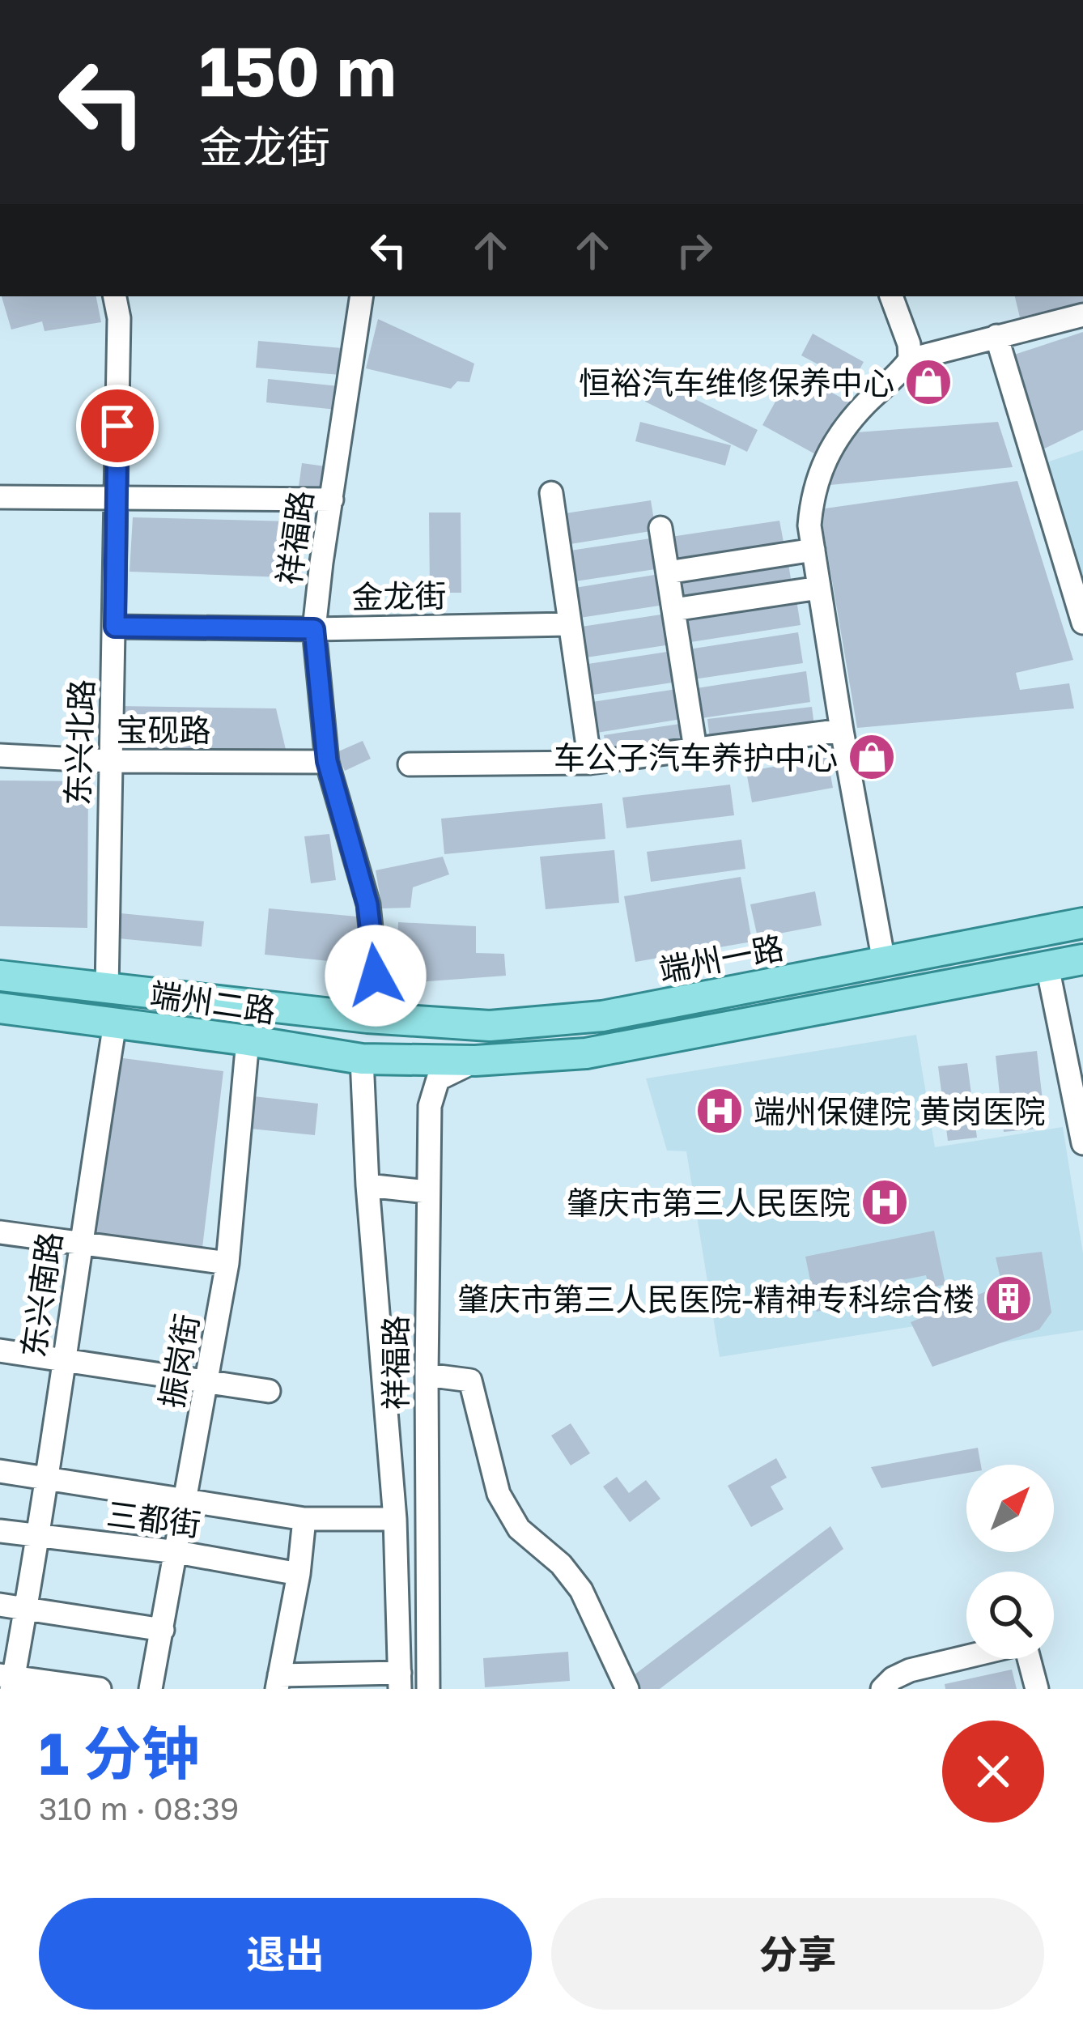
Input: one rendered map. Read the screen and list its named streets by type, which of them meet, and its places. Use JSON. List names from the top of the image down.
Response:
{
  "streets": {
    "main road": ["端州一路", "端州二路"],
    "street": [
      "祥福路",
      "金龙街",
      "宝砚路",
      "东兴北路",
      "东兴南路",
      "振岗街",
      "三都街"
    ]
  },
  "crossings": [
    ["祥福路", "金龙街"],
    ["祥福路", "宝砚路"],
    ["祥福路", "端州一路"],
    ["祥福路", "端州二路"],
    ["金龙街", "东兴北路"],
    ["宝砚路", "东兴北路"],
    ["东兴北路", "端州二路"],
    ["端州一路", "端州二路"],
    ["端州二路", "东兴南路"],
    ["端州二路", "振岗街"],
    ["东兴南路", "三都街"],
    ["振岗街", "三都街"]
  ],
  "places": {
    "shop": ["恒裕汽车维修保养中心", "车公子汽车养护中心"],
    "hospital": ["端州保健院 黄岗医院", "肇庆市第三人民医院"],
    "building": ["肇庆市第三人民医院-精神专科综合楼"]
  },
  "north": "top right",
  "page": {
    "turn": ["150 m", "金龙街"],
    "heading": ["1 分钟", "310 m · 08:39"],
    "buttons": ["退出", "分享"]
  }
}
